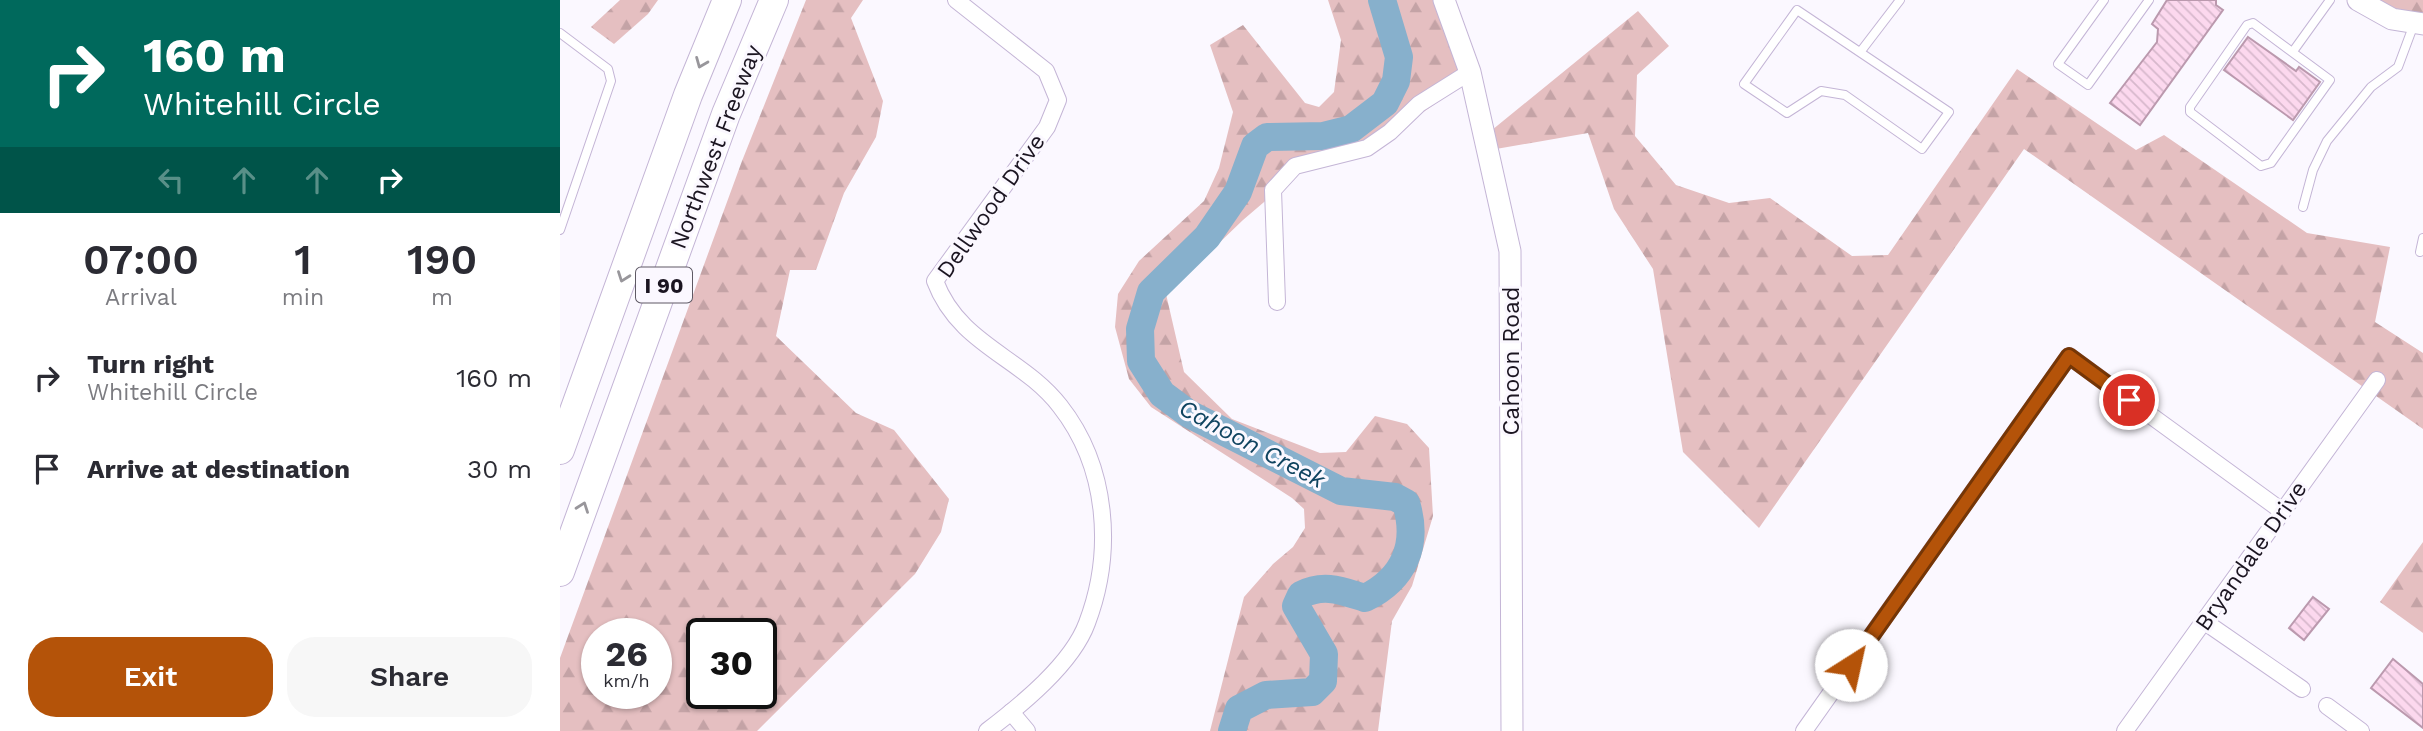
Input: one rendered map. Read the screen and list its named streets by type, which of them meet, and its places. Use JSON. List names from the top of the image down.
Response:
{
  "streets": {
    "highway": ["Northwest Freeway", "I 90"],
    "street": ["Dellwood Drive", "Cahoon Road", "Bryandale Drive"]
  },
  "water": ["Cahoon Creek"],
  "page": {
    "turn": ["160 m", "Whitehill Circle"],
    "eta": [
      "07:00",
      "Arrival",
      "1",
      "min",
      "190",
      "m"
    ],
    "list": [
      {
        "name": "Turn right",
        "note": "Whitehill Circle",
        "value": "160 m"
      },
      {
        "name": "Arrive at destination",
        "value": "30 m"
      }
    ],
    "speed": "26 km/h",
    "limit": "30",
    "buttons": ["Exit", "Share"]
  }
}
